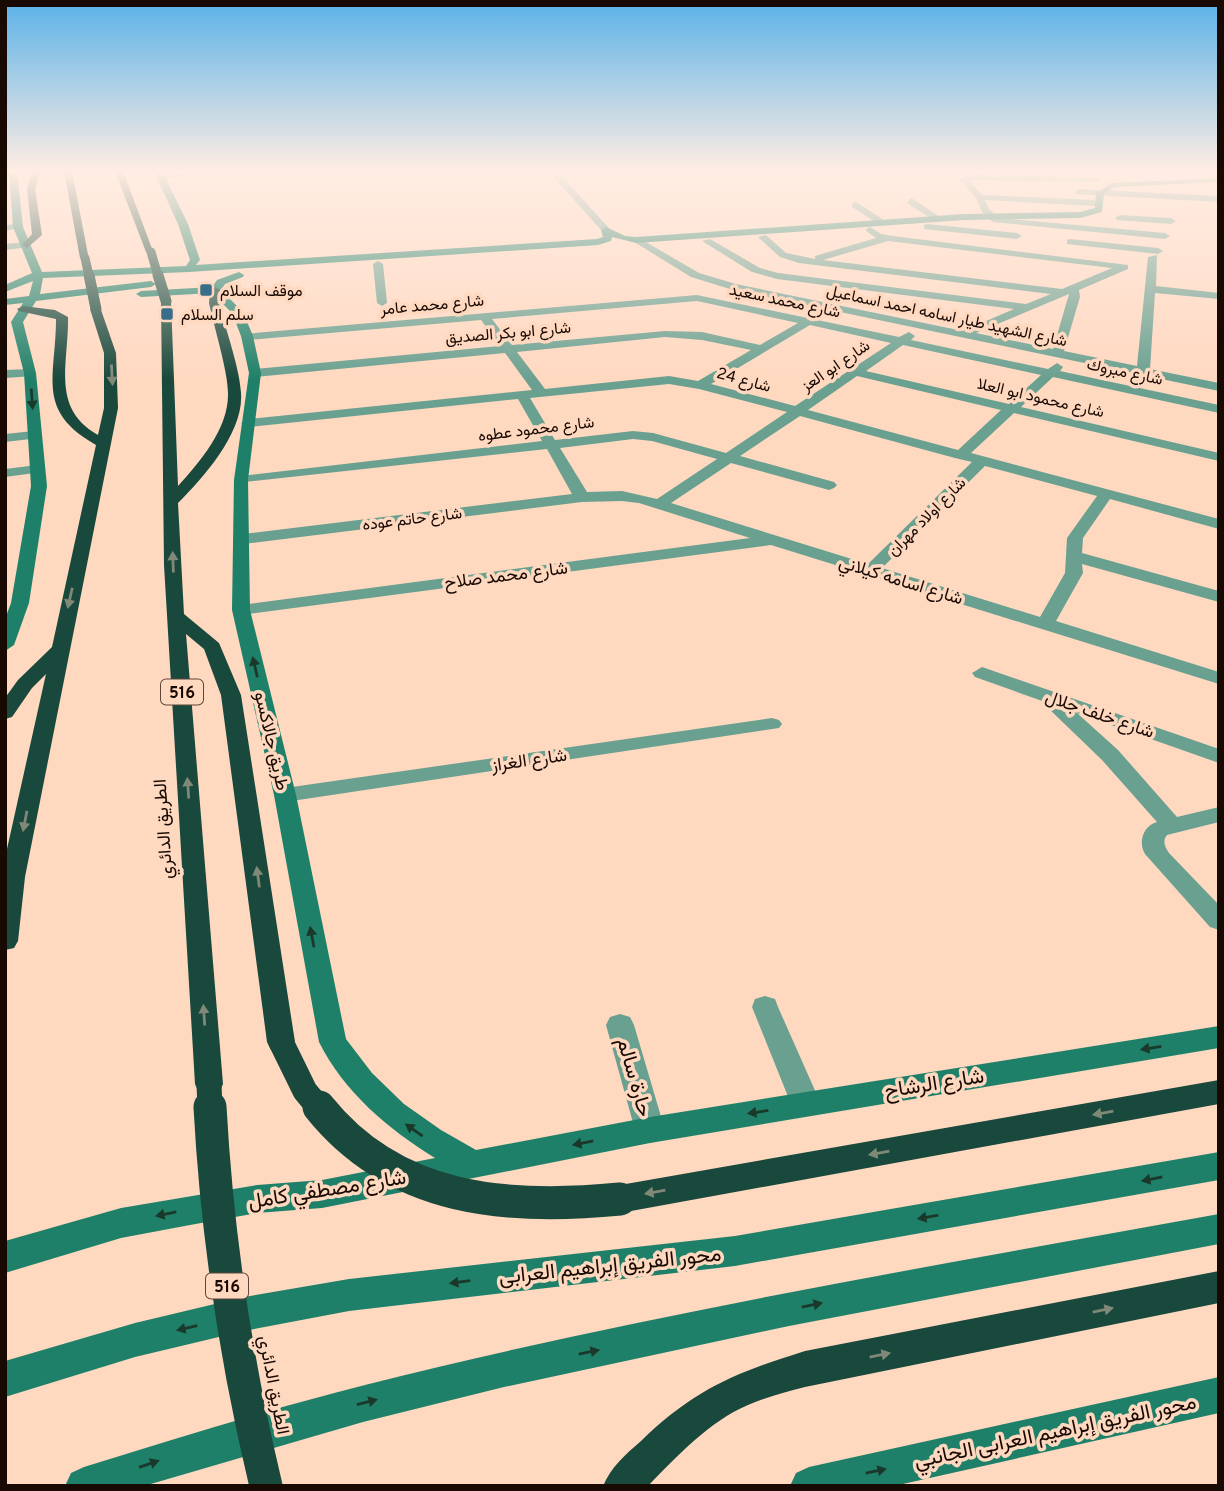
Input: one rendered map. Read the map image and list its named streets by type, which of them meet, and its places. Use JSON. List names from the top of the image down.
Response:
{
  "streets": {
    "highway": ["516", "الطريق الدائري"],
    "street": [
      "شارع محمد سعيد",
      "شارع محمد عامر",
      "شارع الشهيد طيار اسامه احمد اسماعيل",
      "شارع ابو بكر الصديق",
      "شارع ابو العز",
      "شارع مبروك",
      "شارع 24",
      "شارع محمود ابو العلا",
      "شارع محمود عطوه",
      "شارع اولاد مهران",
      "شارع حاتم عوده",
      "شارع محمد صلاح",
      "شارع اسامه كيلاني",
      "شارع خلف جلال",
      "طريق جالاكسو",
      "شارع الغراز",
      "حارة سالم",
      "شارع الرشاح",
      "شارع مصطفي كامل",
      "محور الفريق إبراهيم العرابى",
      "محور الفريق إبراهيم العرابى الجانبي"
    ]
  },
  "crossings": [
    ["شارع محمد سعيد", "شارع محمد عامر"],
    ["شارع محمد سعيد", "شارع ابو العز"],
    ["شارع محمد سعيد", "شارع مبروك"],
    ["شارع محمد عامر", "طريق جالاكسو"],
    ["شارع الشهيد طيار اسامه احمد اسماعيل", "شارع ابو العز"],
    ["شارع ابو بكر الصديق", "طريق جالاكسو"],
    ["شارع ابو العز", "شارع مبروك"],
    ["شارع ابو العز", "شارع 24"],
    ["شارع ابو العز", "شارع محمود ابو العلا"],
    ["شارع ابو العز", "شارع محمود عطوه"],
    ["شارع ابو العز", "شارع اسامه كيلاني"],
    ["شارع 24", "شارع اولاد مهران"],
    ["شارع 24", "طريق جالاكسو"],
    ["شارع محمود عطوه", "طريق جالاكسو"],
    ["شارع اولاد مهران", "شارع اسامه كيلاني"],
    ["شارع حاتم عوده", "شارع اسامه كيلاني"],
    ["شارع حاتم عوده", "طريق جالاكسو"],
    ["شارع محمد صلاح", "شارع اسامه كيلاني"],
    ["شارع محمد صلاح", "طريق جالاكسو"],
    ["طريق جالاكسو", "شارع الغراز"],
    ["طريق جالاكسو", "شارع مصطفي كامل"],
    ["حارة سالم", "شارع الرشاح"],
    ["حارة سالم", "شارع مصطفي كامل"],
    ["شارع الرشاح", "شارع مصطفي كامل"]
  ],
  "one_way": ["طريق جالاكسو", "شارع الرشاح", "شارع مصطفي كامل"],
  "places": {
    "transit": ["موقف السلام", "سلم السلام"]
  }
}
